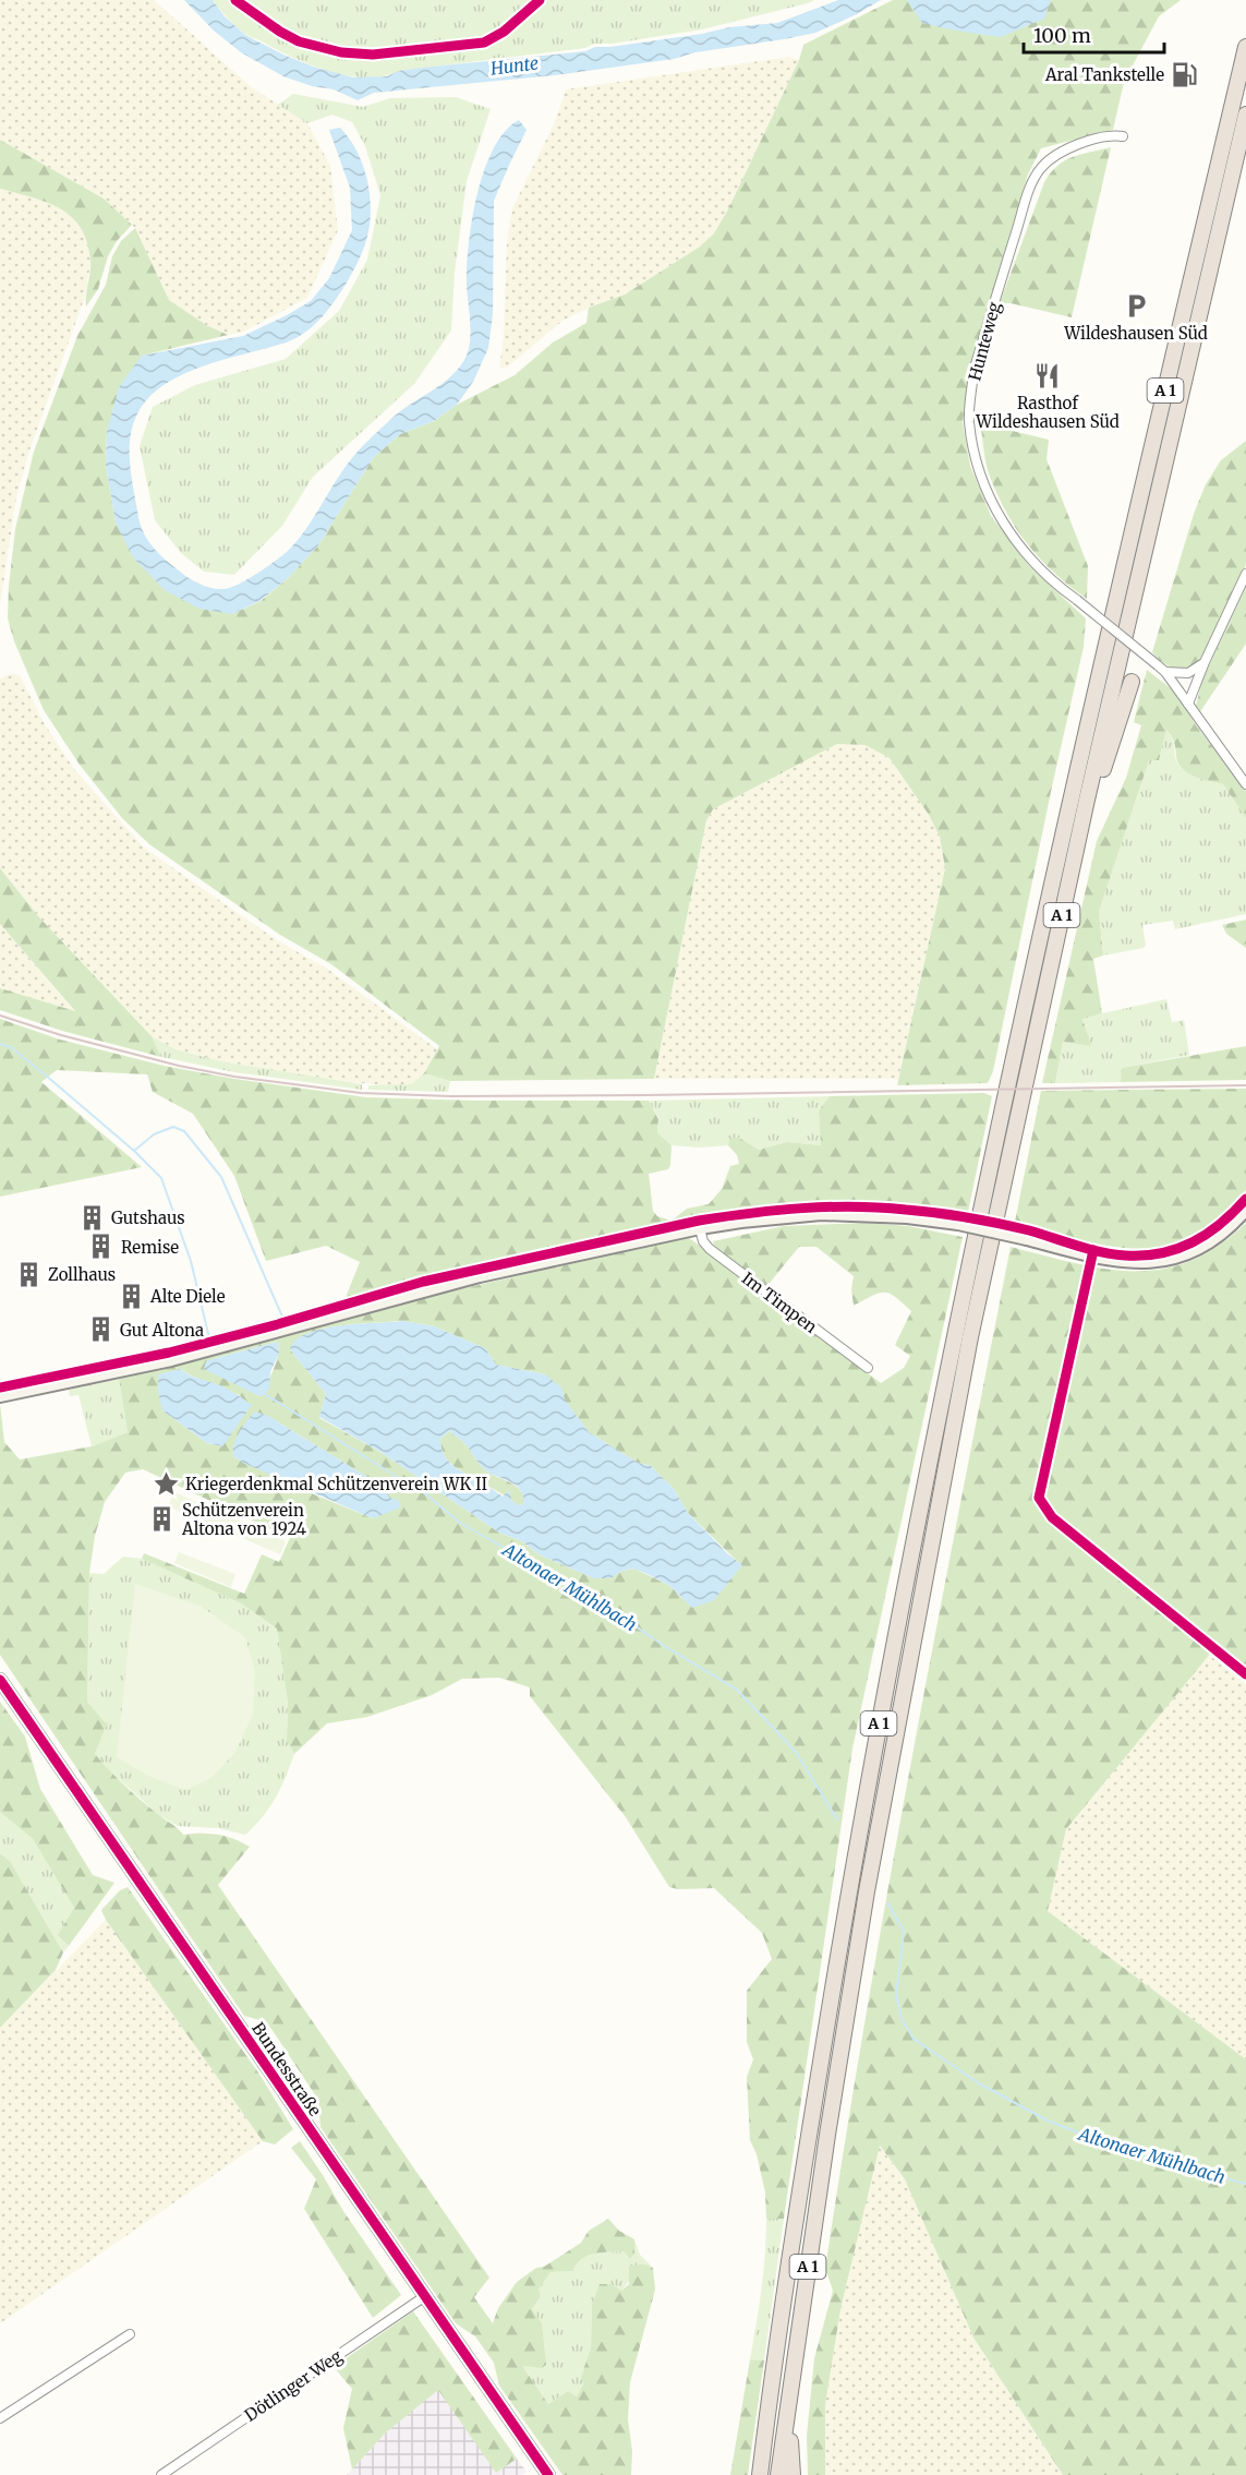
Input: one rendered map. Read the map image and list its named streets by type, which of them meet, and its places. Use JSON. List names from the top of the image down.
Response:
{
  "streets": {
    "highway": ["A 1"],
    "main road": ["Bundesstraße"],
    "street": ["Hunteweg", "Im Timpen", "Dötlinger Weg"]
  },
  "crossings": [
    ["Bundesstraße", "Dötlinger Weg"]
  ],
  "water": ["Hunte", "Altonaer Mühlbach"],
  "places": {
    "fuel station": ["Aral Tankstelle"],
    "parking": ["Wildeshausen Süd"],
    "restaurant": ["Rasthof Wildeshausen Süd"],
    "building": [
      "Gutshaus",
      "Remise",
      "Zollhaus",
      "Alte Diele",
      "Gut Altona",
      "Schützenverein Altona von 1924"
    ],
    "place": ["Kriegerdenkmal Schützenverein WK II"]
  },
  "scale_bar": "100 m"
}
